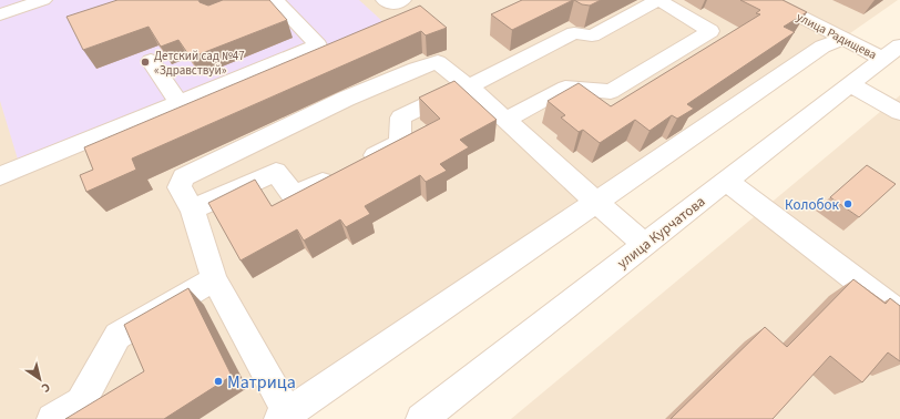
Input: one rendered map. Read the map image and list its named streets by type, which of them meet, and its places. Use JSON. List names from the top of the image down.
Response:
{
  "streets": {
    "street": ["улица Радищева", "улица Курчатова"]
  },
  "crossings": [
    ["улица Радищева", "улица Курчатова"]
  ],
  "places": ["Детский сад №47 «Здравствуй»", "Колобок", "Матрица"],
  "north": "bottom right"
}
